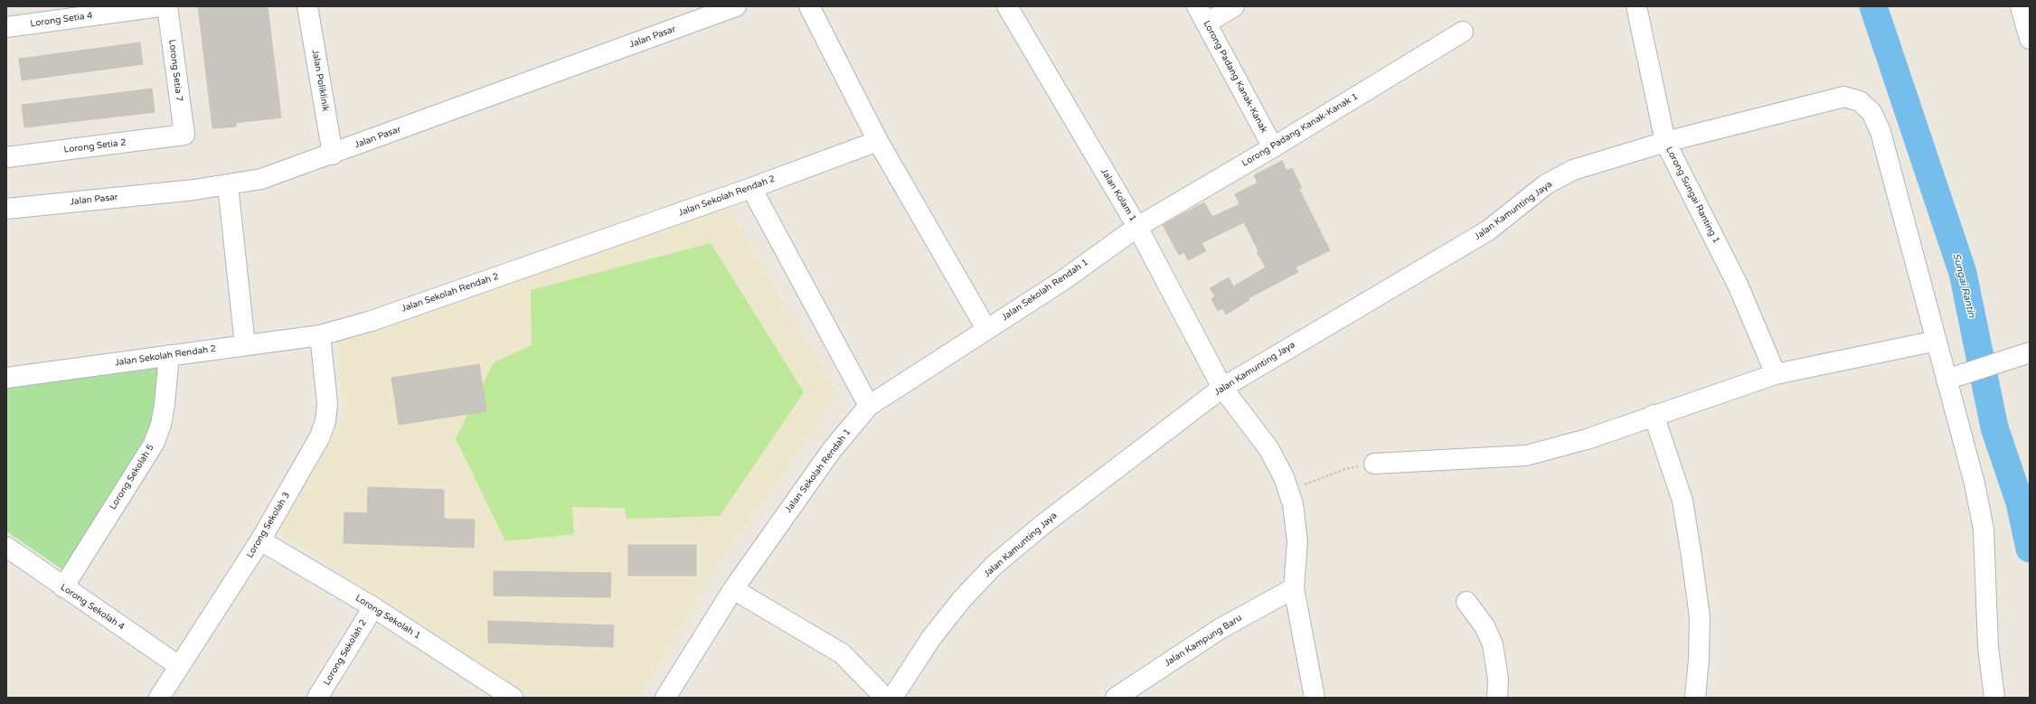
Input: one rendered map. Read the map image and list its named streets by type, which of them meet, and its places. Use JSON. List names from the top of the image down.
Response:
{
  "streets": {
    "street": [
      "Lorong Setia 4",
      "Jalan Pasar",
      "Lorong Setia 7",
      "Lorong Padang Kanak-Kanak",
      "Jalan Poliklinik",
      "Lorong Padang Kanak-Kanak 1",
      "Lorong Setia 2",
      "Jalan Kolam 1",
      "Lorong Sungai Ranting 1",
      "Jalan Sekolah Rendah 2",
      "Jalan Kamunting Jaya",
      "Jalan Sekolah Rendah 1",
      "Lorong Sekolah 5",
      "Lorong Sekolah 3",
      "Lorong Sekolah 4",
      "Lorong Sekolah 1",
      "Jalan Kampung Baru",
      "Lorong Sekolah 2"
    ]
  },
  "crossings": [
    ["Jalan Pasar", "Jalan Poliklinik"],
    ["Lorong Setia 7", "Lorong Setia 2"],
    ["Lorong Padang Kanak-Kanak", "Lorong Padang Kanak-Kanak 1"],
    ["Lorong Padang Kanak-Kanak 1", "Jalan Kolam 1"],
    ["Lorong Padang Kanak-Kanak 1", "Jalan Sekolah Rendah 1"],
    ["Jalan Kolam 1", "Jalan Kamunting Jaya"],
    ["Jalan Kolam 1", "Jalan Sekolah Rendah 1"],
    ["Jalan Kolam 1", "Jalan Kampung Baru"],
    ["Lorong Sungai Ranting 1", "Jalan Kamunting Jaya"],
    ["Jalan Sekolah Rendah 2", "Lorong Sekolah 5"],
    ["Jalan Sekolah Rendah 2", "Lorong Sekolah 3"],
    ["Lorong Sekolah 5", "Lorong Sekolah 4"],
    ["Lorong Sekolah 3", "Lorong Sekolah 4"],
    ["Lorong Sekolah 3", "Lorong Sekolah 1"],
    ["Lorong Sekolah 1", "Lorong Sekolah 2"]
  ],
  "water": ["Sungai Rantin"]
}
